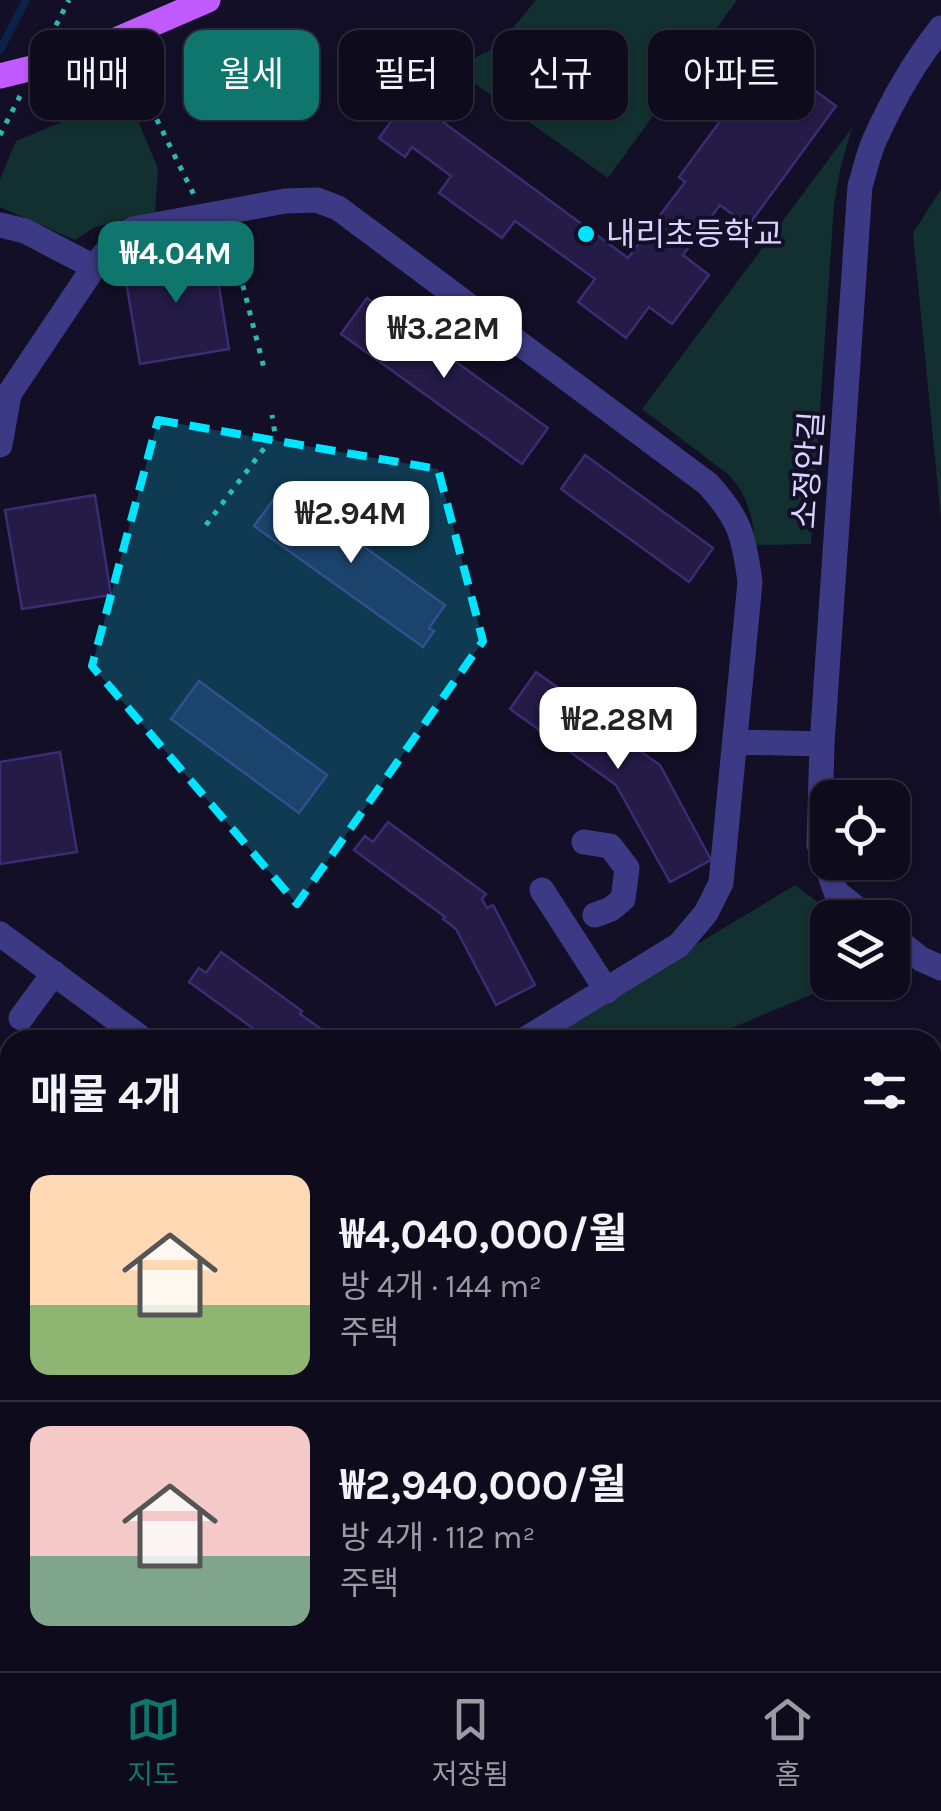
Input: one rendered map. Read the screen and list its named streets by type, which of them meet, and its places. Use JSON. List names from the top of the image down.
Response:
{
  "streets": {
    "street": ["소정안길"]
  },
  "places": ["내리초등학교"],
  "page": {
    "chip": [
      "매매",
      "월세",
      "필터",
      "신규",
      "아파트"
    ],
    "price": [
      "₩4.04M",
      "₩3.22M",
      "₩2.94M",
      "₩2.28M"
    ],
    "heading": "매물 4개",
    "list": [
      {
        "name": "₩4,040,000/월",
        "note": "방 4개 · 144 m² · 주택"
      },
      {
        "name": "₩2,940,000/월",
        "note": "방 4개 · 112 m² · 주택"
      }
    ],
    "tabs": ["지도", "저장됨", "홈"]
  }
}
